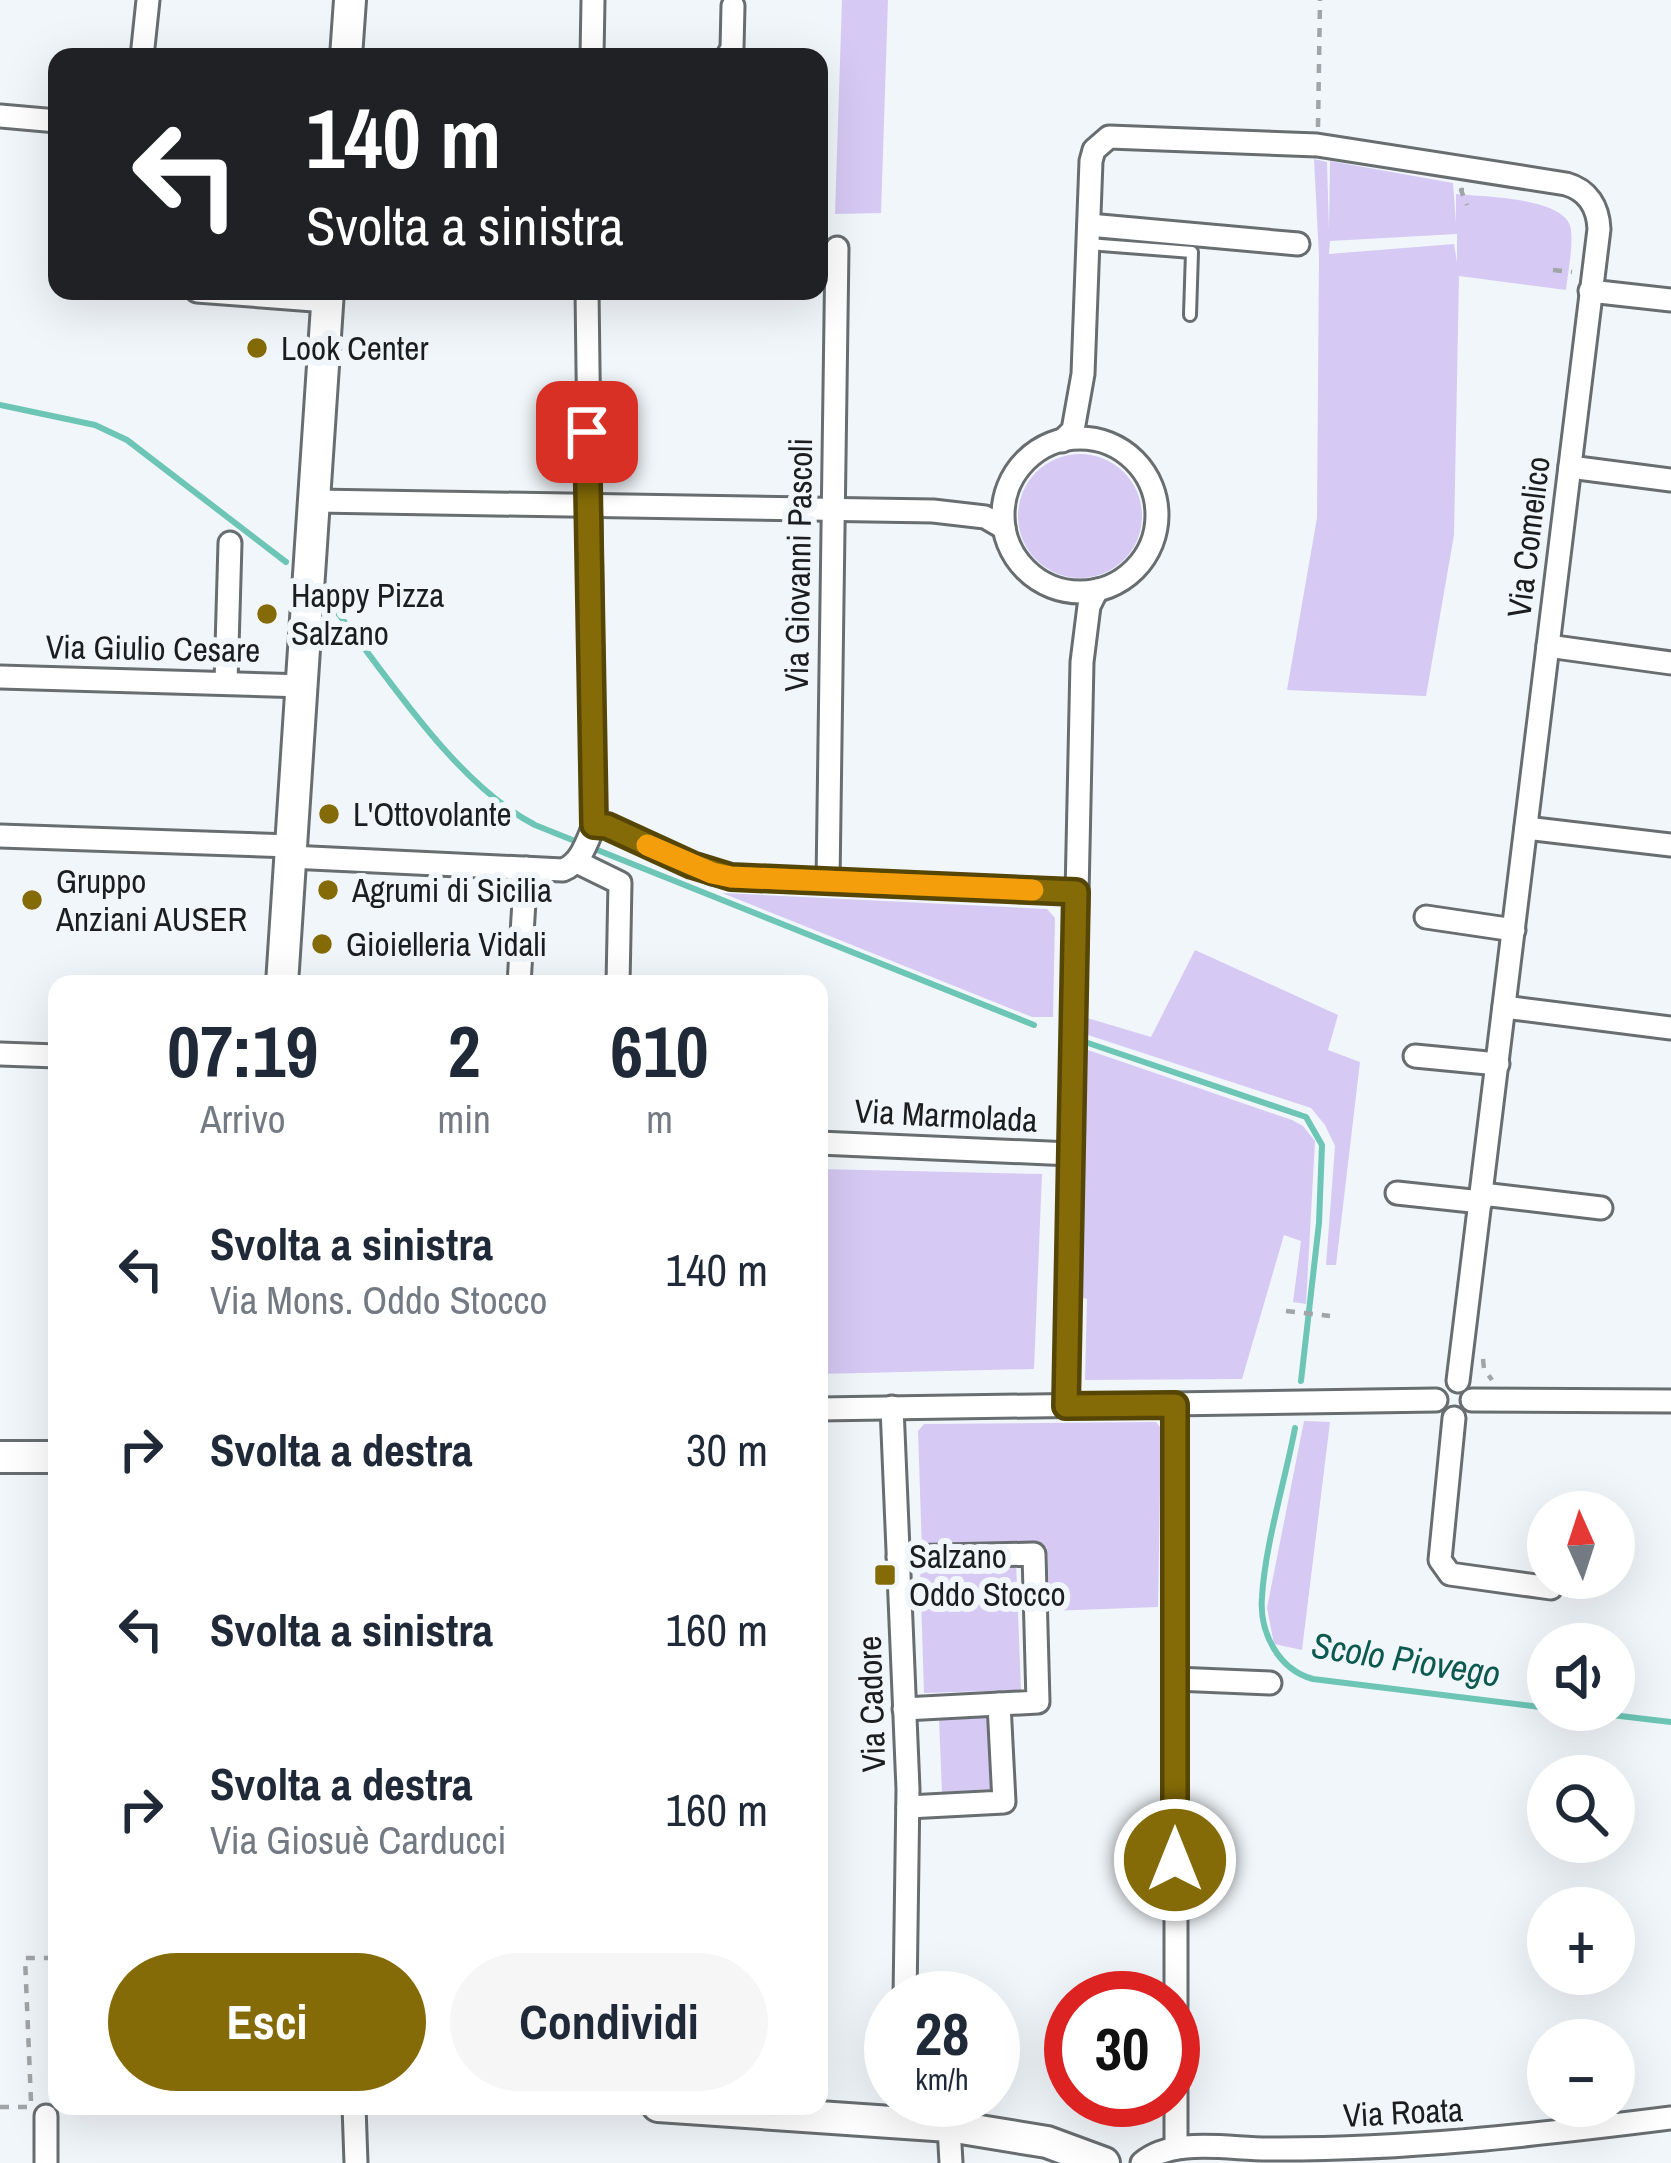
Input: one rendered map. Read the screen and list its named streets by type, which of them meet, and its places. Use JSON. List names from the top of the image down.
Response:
{
  "streets": {
    "street": [
      "Via Comelico",
      "Via Giovanni Pascoli",
      "Via Giulio Cesare",
      "Via Marmolada",
      "Via Cadore",
      "Via Roata"
    ]
  },
  "water": ["Scolo Piovego"],
  "places": {
    "other": [
      "Look Center",
      "Happy Pizza Salzano",
      "L'Ottovolante",
      "Agrumi di Sicilia",
      "Gruppo Anziani AUSER",
      "Gioielleria Vidali"
    ],
    "transit": ["Salzano Oddo Stocco"]
  },
  "north": "top",
  "page": {
    "turn": ["140 m", "Svolta a sinistra"],
    "eta": [
      "07:19",
      "Arrivo",
      "2",
      "min",
      "610",
      "m"
    ],
    "list": [
      {
        "name": "Svolta a sinistra",
        "note": "Via Mons. Oddo Stocco",
        "value": "140 m"
      },
      {
        "name": "Svolta a destra",
        "value": "30 m"
      },
      {
        "name": "Svolta a sinistra",
        "value": "160 m"
      },
      {
        "name": "Svolta a destra",
        "note": "Via Giosuè Carducci",
        "value": "160 m"
      }
    ],
    "map_buttons": ["+", "−"],
    "buttons": ["Esci", "Condividi"],
    "speed": "28 km/h",
    "limit": "30"
  }
}
